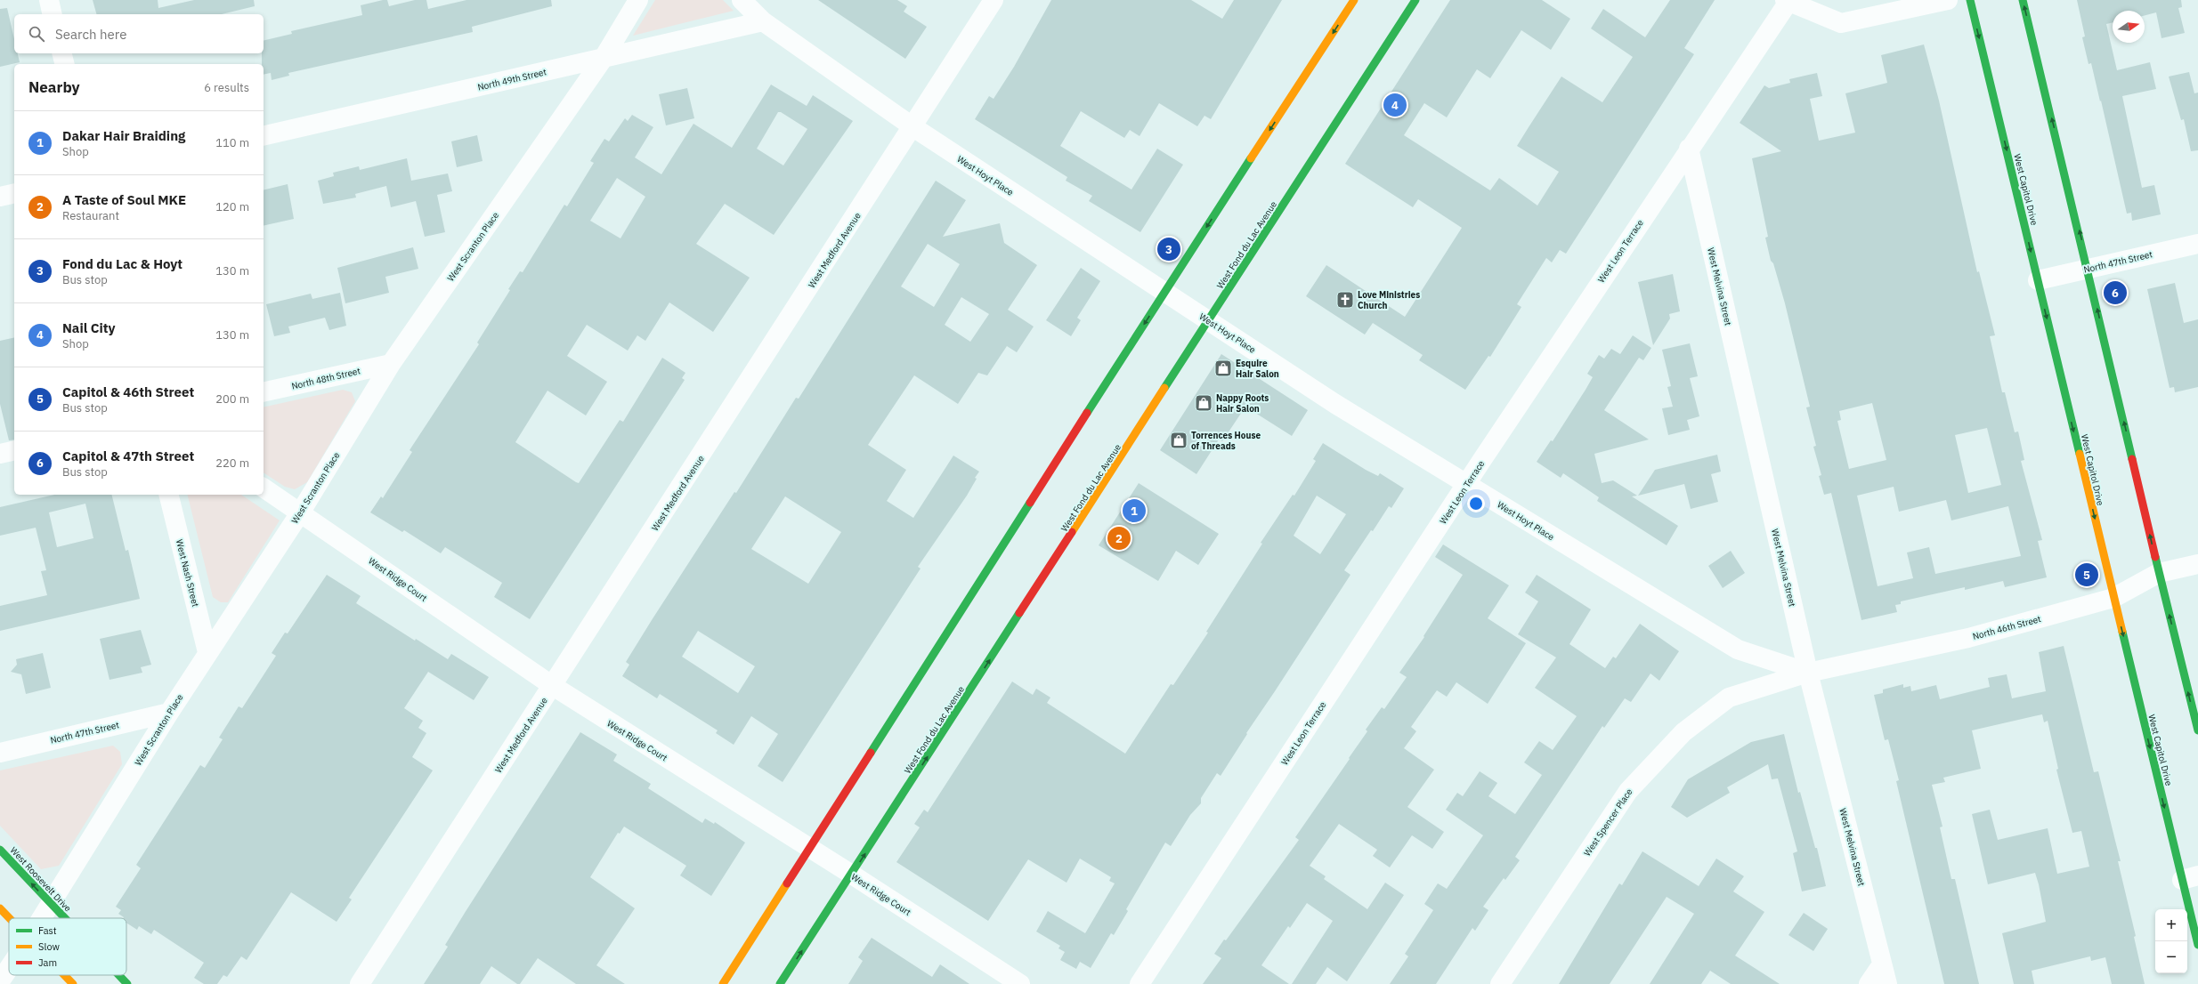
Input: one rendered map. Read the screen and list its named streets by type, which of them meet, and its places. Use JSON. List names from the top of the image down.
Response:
{
  "streets": {
    "main road": ["West Capitol Drive", "West Fond du Lac Avenue", "West Roosevelt Drive"],
    "street": [
      "North 49th Street",
      "West Hoyt Place",
      "West Scranton Place",
      "West Medford Avenue",
      "West Leon Terrace",
      "North 47th Street",
      "West Melvina Street",
      "North 48th Street",
      "West Nash Street",
      "West Ridge Court",
      "North 46th Street",
      "West Spencer Place"
    ]
  },
  "crossings": [
    ["North 49th Street", "West Hoyt Place"],
    ["North 49th Street", "West Scranton Place"],
    ["West Hoyt Place", "West Fond du Lac Avenue"],
    ["West Hoyt Place", "West Medford Avenue"],
    ["West Hoyt Place", "West Leon Terrace"],
    ["West Hoyt Place", "West Melvina Street"],
    ["West Hoyt Place", "North 46th Street"],
    ["West Hoyt Place", "West Spencer Place"],
    ["West Capitol Drive", "North 47th Street"],
    ["West Capitol Drive", "North 46th Street"],
    ["West Fond du Lac Avenue", "West Ridge Court"],
    ["West Scranton Place", "North 47th Street"],
    ["West Scranton Place", "North 48th Street"],
    ["West Scranton Place", "West Nash Street"],
    ["West Scranton Place", "West Ridge Court"],
    ["West Scranton Place", "West Roosevelt Drive"],
    ["West Medford Avenue", "West Ridge Court"],
    ["West Leon Terrace", "West Melvina Street"],
    ["West Melvina Street", "North 46th Street"],
    ["West Melvina Street", "West Spencer Place"],
    ["North 46th Street", "West Spencer Place"]
  ],
  "one_way": ["West Roosevelt Drive"],
  "places": {
    "church": ["Love Ministries Church"],
    "shop": ["Esquire Hair Salon", "Nappy Roots Hair Salon", "Torrences House of Threads"]
  },
  "legend": ["Fast", "Slow", "Jam"],
  "north": "right",
  "page": {
    "search": "Search here",
    "heading": ["Nearby", "6 results"],
    "pins": [
      "4",
      "3",
      "6",
      "1",
      "2",
      "5"
    ],
    "list": [
      {
        "mark": "1",
        "name": "Dakar Hair Braiding",
        "note": "Shop",
        "value": "110 m"
      },
      {
        "mark": "2",
        "name": "A Taste of Soul MKE",
        "note": "Restaurant",
        "value": "120 m"
      },
      {
        "mark": "3",
        "name": "Fond du Lac & Hoyt",
        "note": "Bus stop",
        "value": "130 m"
      },
      {
        "mark": "4",
        "name": "Nail City",
        "note": "Shop",
        "value": "130 m"
      },
      {
        "mark": "5",
        "name": "Capitol & 46th Street",
        "note": "Bus stop",
        "value": "200 m"
      },
      {
        "mark": "6",
        "name": "Capitol & 47th Street",
        "note": "Bus stop",
        "value": "220 m"
      }
    ],
    "map_buttons": ["+", "−"]
  }
}
